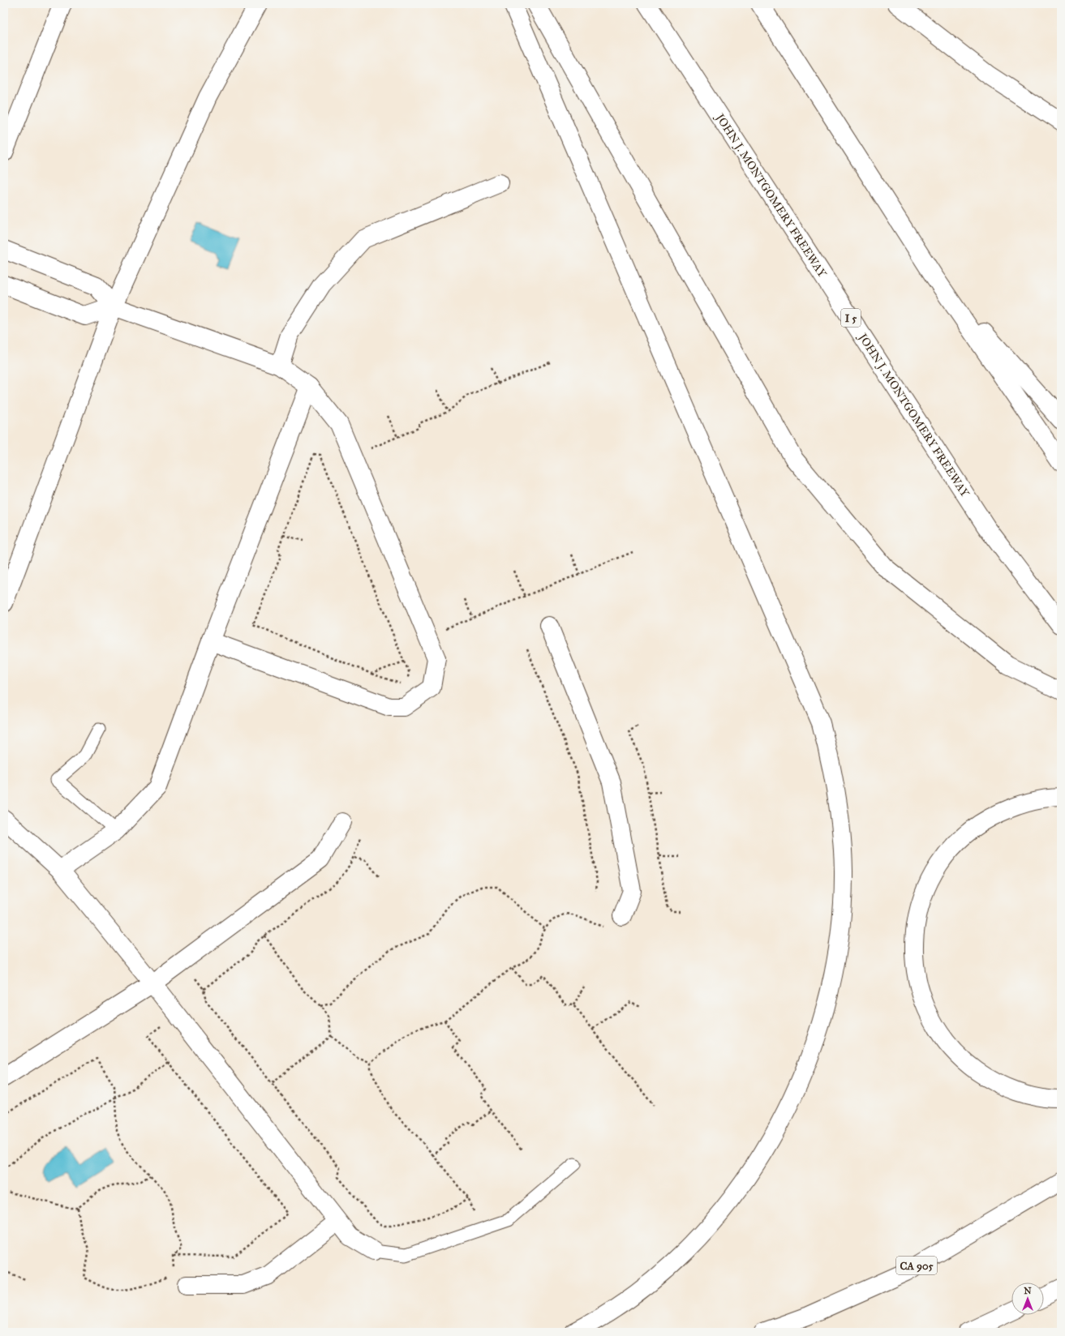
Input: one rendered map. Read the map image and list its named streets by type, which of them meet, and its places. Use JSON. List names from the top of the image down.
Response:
{
  "streets": {
    "main road": ["JOHN J. MONTGOMERY FREEWAY", "I 5", "CA 905"]
  },
  "north": "top"
}
